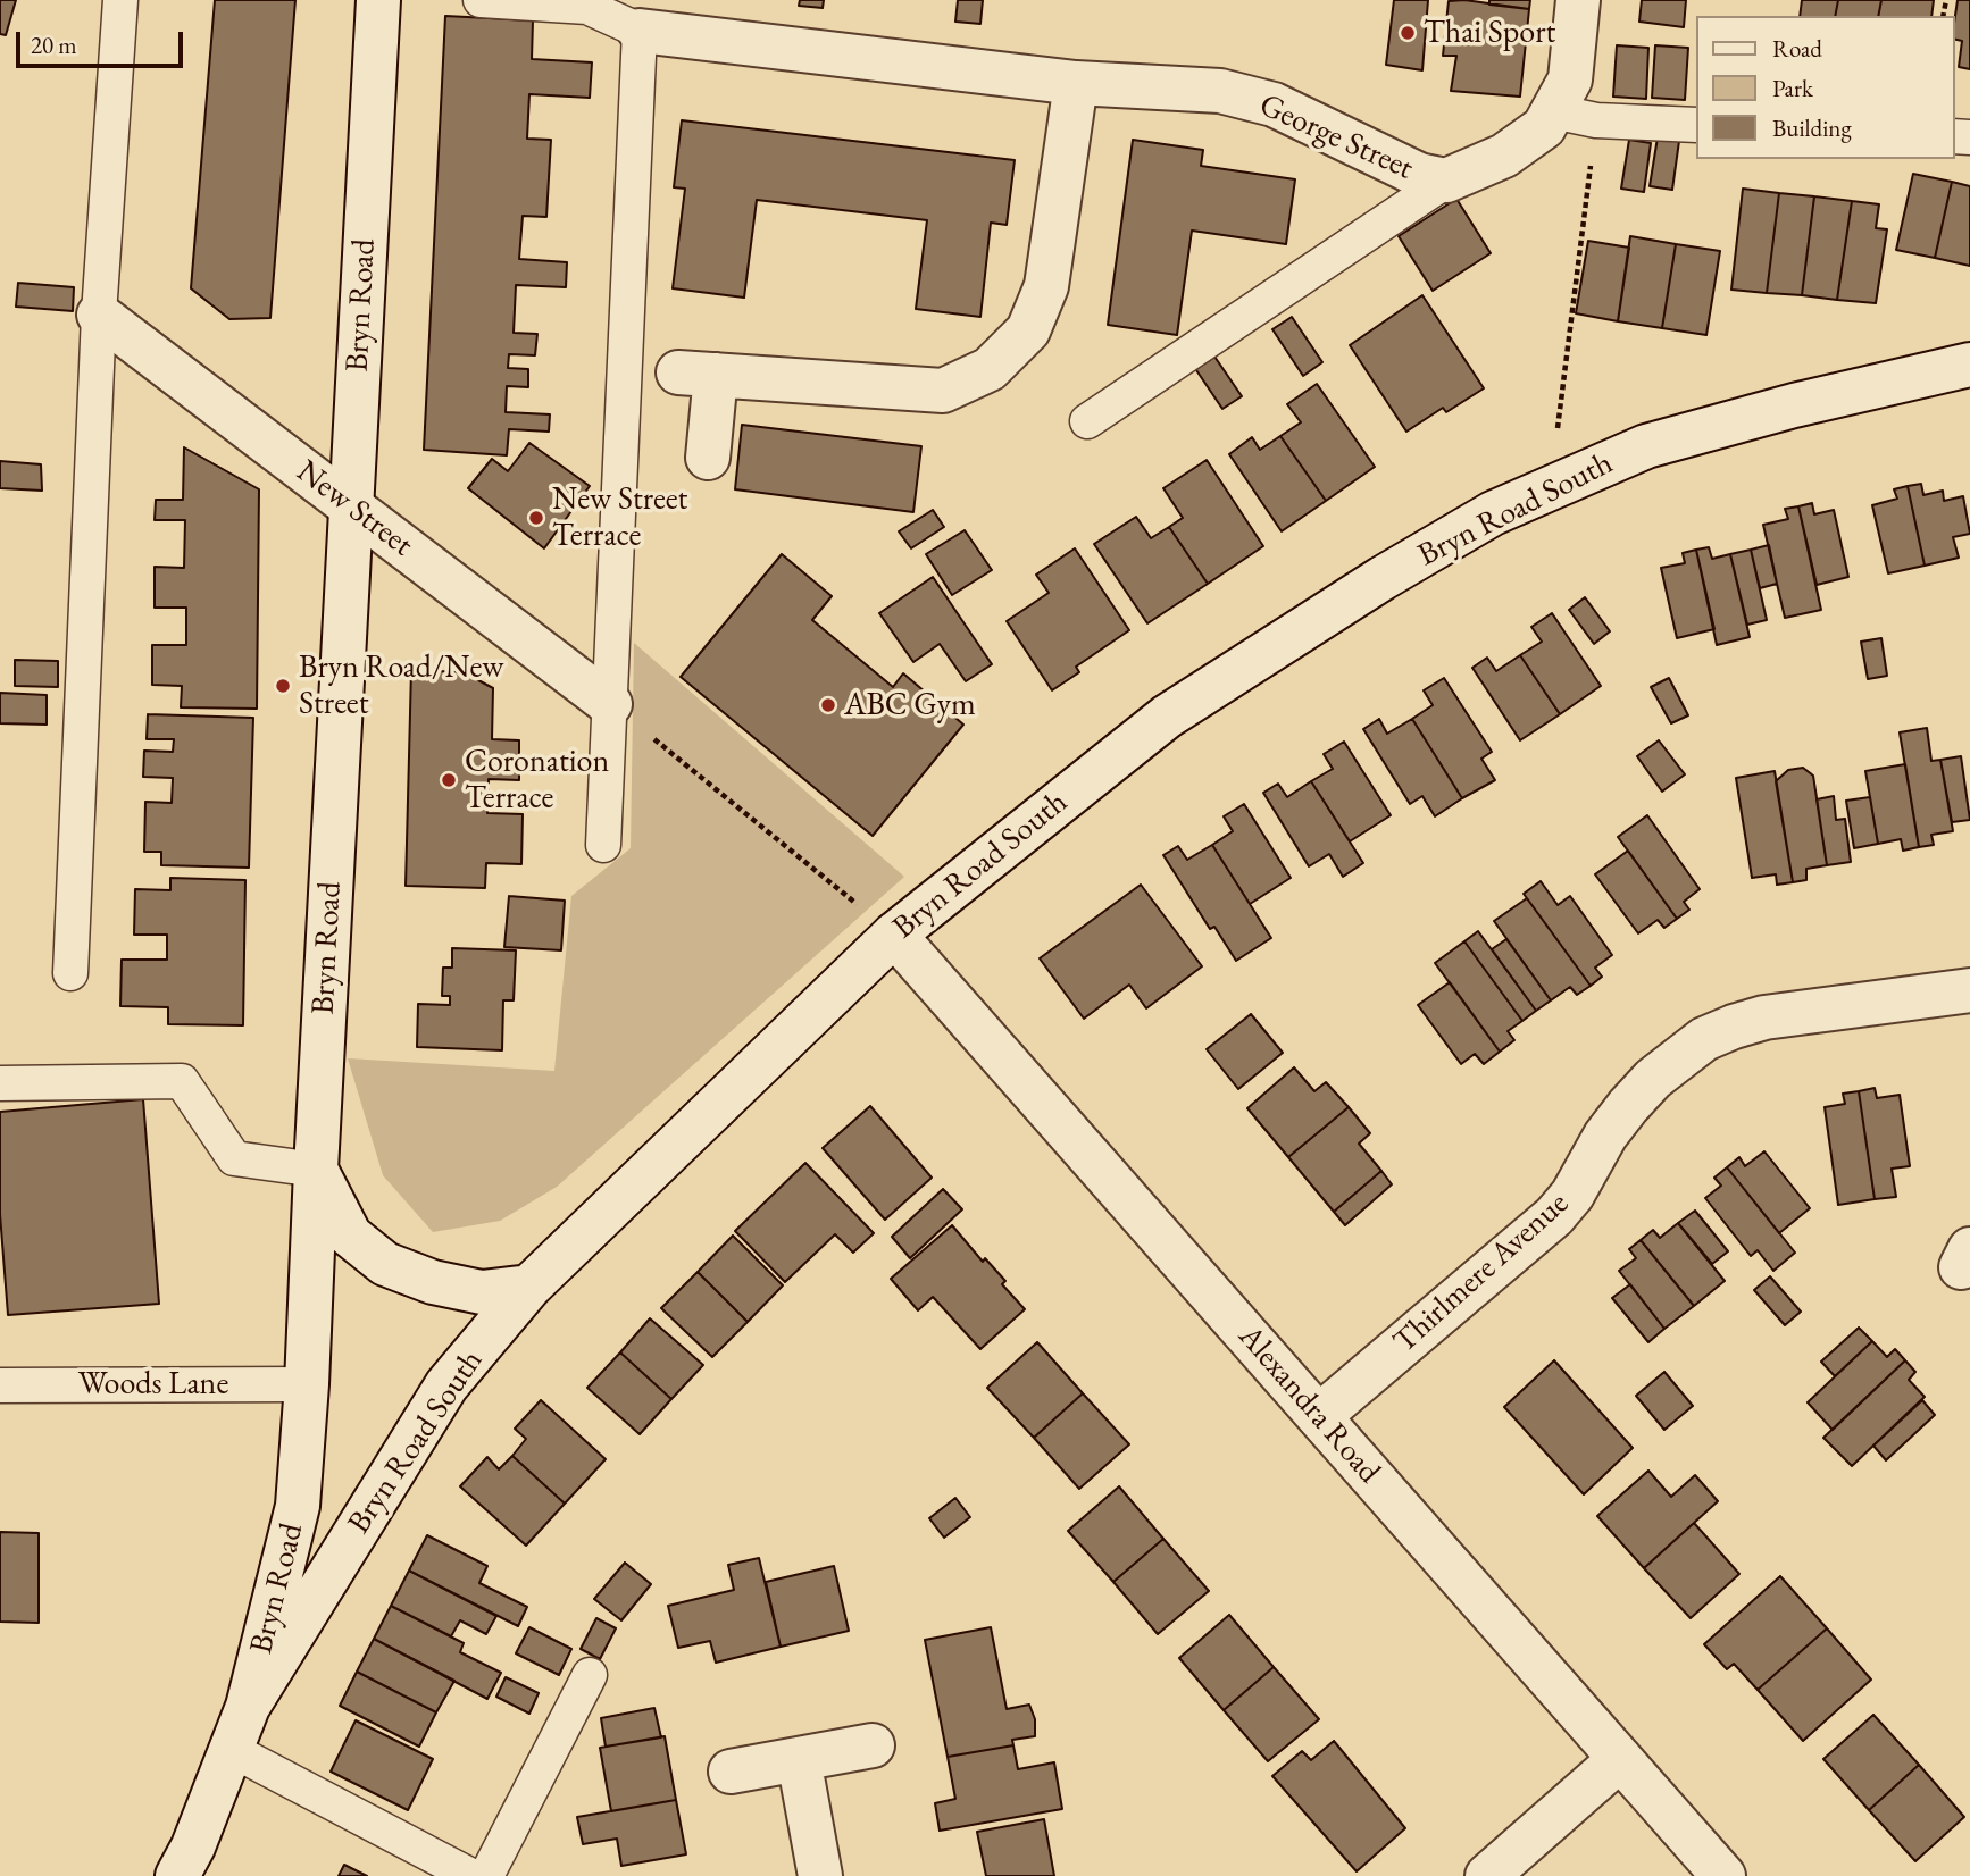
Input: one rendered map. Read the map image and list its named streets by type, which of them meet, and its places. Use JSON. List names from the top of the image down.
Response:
{
  "streets": {
    "street": [
      "George Street",
      "Bryn Road",
      "New Street",
      "Bryn Road South",
      "Thirlmere Avenue",
      "Alexandra Road"
    ],
    "lane": ["Woods Lane"]
  },
  "crossings": [
    ["Bryn Road", "New Street"],
    ["Bryn Road", "Bryn Road South"],
    ["Bryn Road", "Woods Lane"],
    ["Bryn Road South", "Alexandra Road"],
    ["Thirlmere Avenue", "Alexandra Road"]
  ],
  "places": [
    "Thai Sport",
    "New Street Terrace",
    "Bryn Road/New Street",
    "ABC Gym",
    "Coronation Terrace"
  ],
  "legend": ["Road", "Park", "Building"],
  "scale_bar": "20 m"
}
